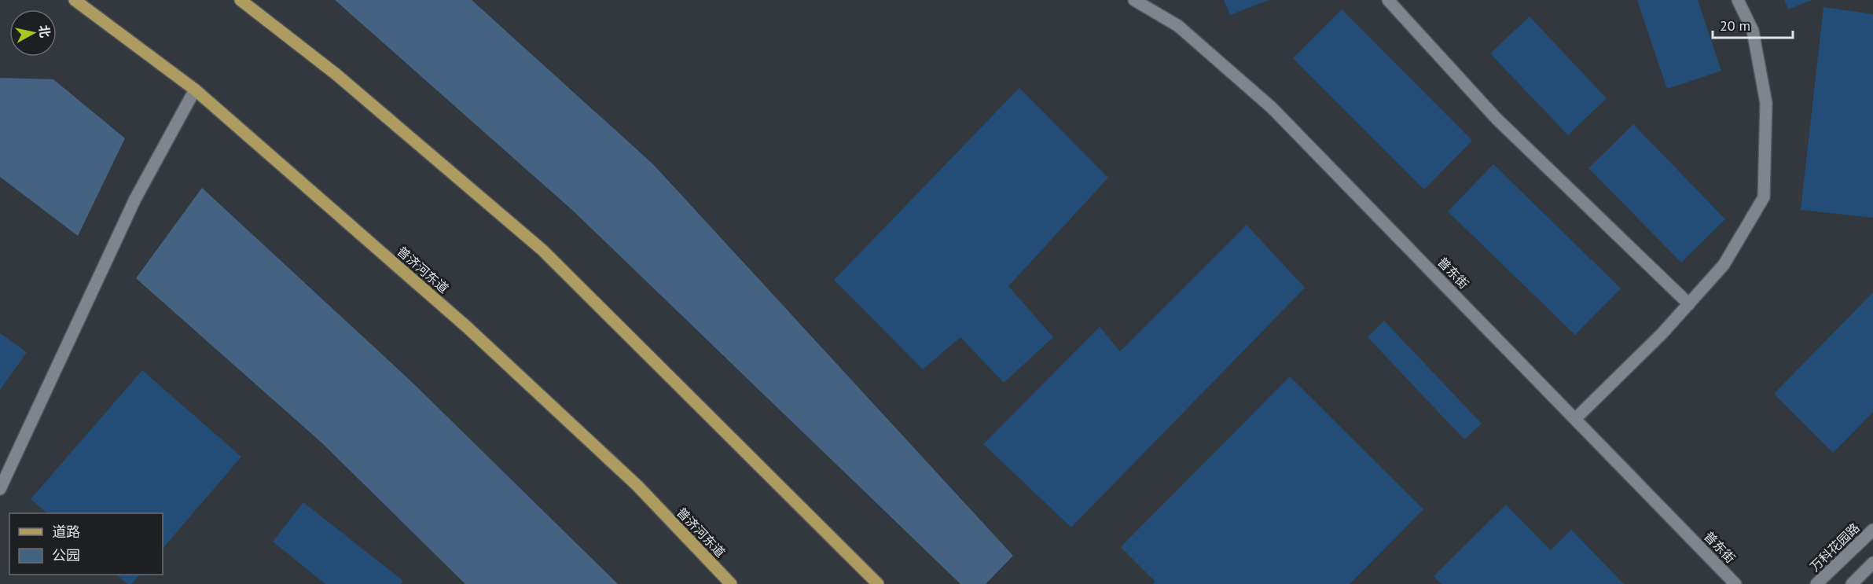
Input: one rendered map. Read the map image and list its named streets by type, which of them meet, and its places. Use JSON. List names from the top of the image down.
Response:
{
  "streets": {
    "main road": ["普济河东道"],
    "street": ["普东街", "万科花园路"]
  },
  "legend": ["道路", "公园"],
  "scale_bar": "20 m",
  "north": "right"
}
